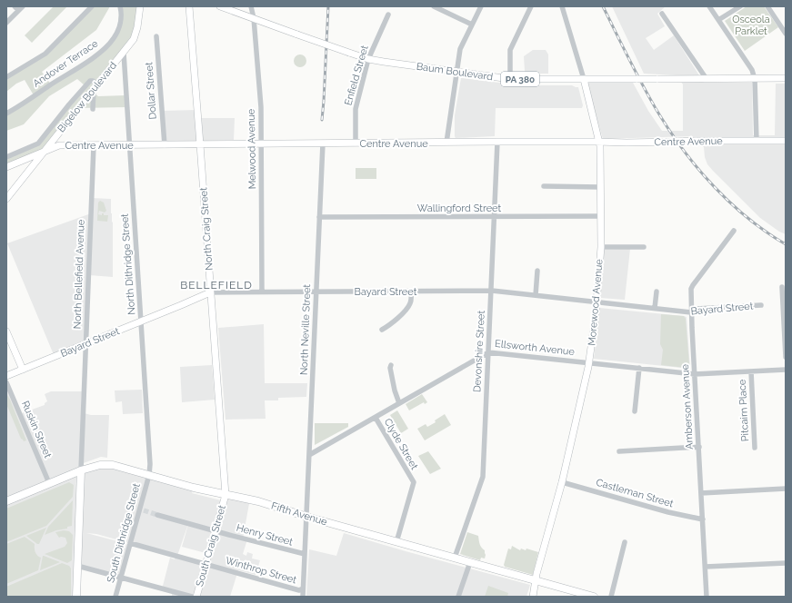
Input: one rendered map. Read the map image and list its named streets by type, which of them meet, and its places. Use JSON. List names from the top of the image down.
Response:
{
  "streets": {
    "highway": ["Fifth Avenue"],
    "main road": [
      "Baum Boulevard",
      "PA 380",
      "Bigelow Boulevard",
      "Centre Avenue",
      "North Craig Street",
      "Bayard Street",
      "Morewood Avenue",
      "South Craig Street"
    ],
    "street": [
      "Andover Terrace",
      "Enfield Street",
      "Dollar Street",
      "Melwood Avenue",
      "Wallingford Street",
      "North Dithridge Street",
      "North Bellefield Avenue",
      "North Neville Street",
      "Ellsworth Avenue",
      "Devonshire Street",
      "Amberson Avenue",
      "Pitcairn Place",
      "Ruskin Street",
      "Clyde Street",
      "Castleman Street",
      "South Dithridge Street",
      "Henry Street",
      "Winthrop Street"
    ]
  },
  "crossings": [
    ["Baum Boulevard", "Enfield Street"],
    ["Baum Boulevard", "Melwood Avenue"],
    ["Baum Boulevard", "Morewood Avenue"],
    ["Enfield Street", "Centre Avenue"],
    ["Dollar Street", "Centre Avenue"],
    ["Bigelow Boulevard", "Centre Avenue"],
    ["Bigelow Boulevard", "North Dithridge Street"],
    ["Centre Avenue", "Melwood Avenue"],
    ["Centre Avenue", "North Craig Street"],
    ["Centre Avenue", "North Dithridge Street"],
    ["Centre Avenue", "North Bellefield Avenue"],
    ["Centre Avenue", "Morewood Avenue"],
    ["Centre Avenue", "North Neville Street"],
    ["Centre Avenue", "Devonshire Street"],
    ["Melwood Avenue", "Bayard Street"],
    ["Wallingford Street", "Morewood Avenue"],
    ["Wallingford Street", "North Neville Street"],
    ["Wallingford Street", "Devonshire Street"],
    ["North Craig Street", "Bayard Street"],
    ["North Craig Street", "Fifth Avenue"],
    ["North Craig Street", "South Craig Street"],
    ["North Dithridge Street", "Bayard Street"],
    ["North Dithridge Street", "Fifth Avenue"],
    ["North Dithridge Street", "South Dithridge Street"],
    ["North Bellefield Avenue", "Bayard Street"],
    ["North Bellefield Avenue", "Fifth Avenue"],
    ["Bayard Street", "Morewood Avenue"],
    ["Bayard Street", "North Neville Street"],
    ["Bayard Street", "Devonshire Street"],
    ["Bayard Street", "Amberson Avenue"],
    ["Morewood Avenue", "Ellsworth Avenue"],
    ["Morewood Avenue", "Castleman Street"],
    ["Morewood Avenue", "Fifth Avenue"],
    ["North Neville Street", "Ellsworth Avenue"],
    ["North Neville Street", "Fifth Avenue"],
    ["North Neville Street", "Henry Street"],
    ["North Neville Street", "Winthrop Street"],
    ["Ellsworth Avenue", "Devonshire Street"],
    ["Ellsworth Avenue", "Amberson Avenue"],
    ["Ellsworth Avenue", "Pitcairn Place"],
    ["Ellsworth Avenue", "Clyde Street"],
    ["Devonshire Street", "Fifth Avenue"],
    ["Amberson Avenue", "Castleman Street"],
    ["Ruskin Street", "Fifth Avenue"],
    ["Clyde Street", "Fifth Avenue"],
    ["Fifth Avenue", "South Dithridge Street"],
    ["Fifth Avenue", "South Craig Street"],
    ["South Dithridge Street", "Winthrop Street"],
    ["Henry Street", "South Craig Street"],
    ["South Craig Street", "Winthrop Street"]
  ],
  "districts": ["BELLEFIELD"],
  "parks": ["Osceola Parklet"]
}
